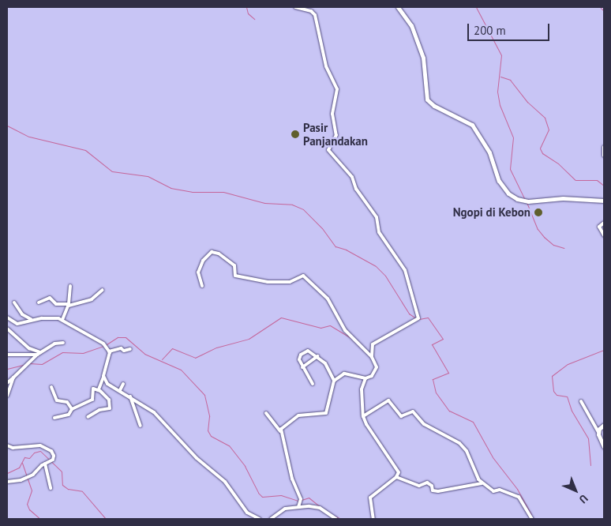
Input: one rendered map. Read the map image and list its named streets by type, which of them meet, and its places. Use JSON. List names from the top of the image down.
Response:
{
  "places": ["Pasir Panjandakan", "Ngopi di Kebon"],
  "scale_bar": "200 m",
  "north": "bottom right"
}
